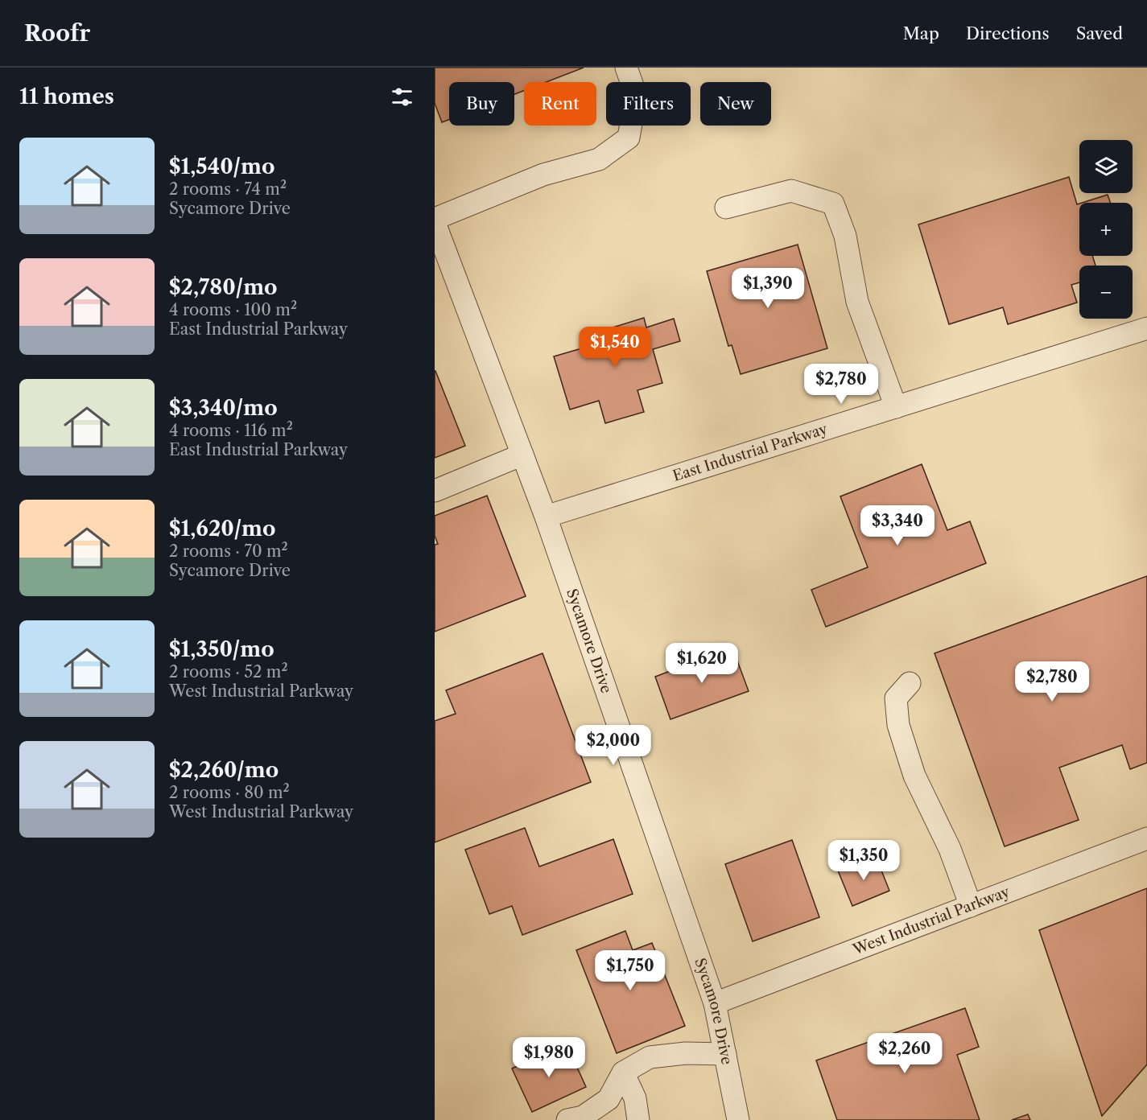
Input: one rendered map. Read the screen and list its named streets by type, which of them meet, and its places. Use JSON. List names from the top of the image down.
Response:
{
  "streets": {
    "street": ["East Industrial Parkway", "Sycamore Drive", "West Industrial Parkway"]
  },
  "crossings": [
    ["East Industrial Parkway", "Sycamore Drive"],
    ["Sycamore Drive", "West Industrial Parkway"]
  ],
  "page": {
    "header": "Roofr",
    "nav": ["Map", "Directions", "Saved"],
    "heading": "11 homes",
    "chip": [
      "Buy",
      "Rent",
      "Filters",
      "New"
    ],
    "list": [
      {
        "name": "$1,540/mo",
        "note": "2 rooms · 74 m² · Sycamore Drive"
      },
      {
        "name": "$2,780/mo",
        "note": "4 rooms · 100 m² · East Industrial Parkway"
      },
      {
        "name": "$3,340/mo",
        "note": "4 rooms · 116 m² · East Industrial Parkway"
      },
      {
        "name": "$1,620/mo",
        "note": "2 rooms · 70 m² · Sycamore Drive"
      },
      {
        "name": "$1,350/mo",
        "note": "2 rooms · 52 m² · West Industrial Parkway"
      },
      {
        "name": "$2,260/mo",
        "note": "2 rooms · 80 m² · West Industrial Parkway"
      }
    ],
    "map_buttons": ["+", "−"],
    "price": [
      "$1,390",
      "$1,540",
      "$2,780",
      "$3,340",
      "$1,620",
      "$2,780",
      "$2,000",
      "$1,350",
      "$1,750",
      "$2,260",
      "$1,980"
    ]
  }
}
